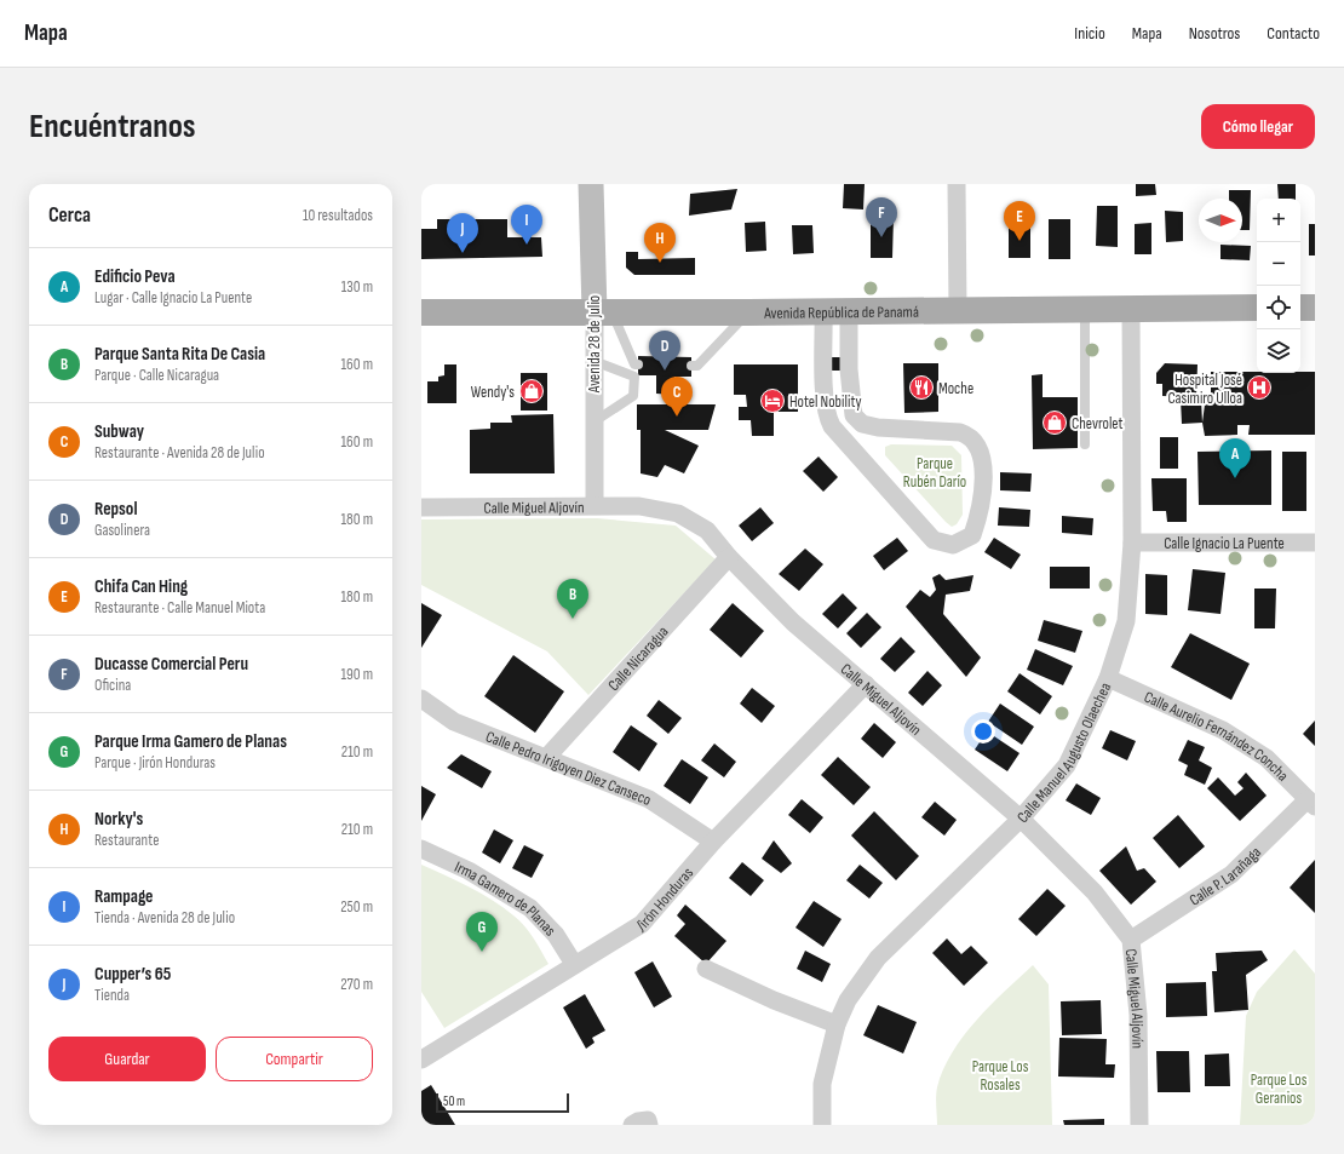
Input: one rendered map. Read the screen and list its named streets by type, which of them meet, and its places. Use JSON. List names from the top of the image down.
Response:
{
  "streets": {
    "main road": ["Avenida República de Panamá", "Avenida 28 de Julio"],
    "street": [
      "Calle Miguel Aljovín",
      "Calle Ignacio La Puente",
      "Calle Nicaragua",
      "Calle Aurelio Fernández Concha",
      "Calle Manuel Augusto Olaechea",
      "Calle Pedro Irigoyen Diez Canseco",
      "Calle P. Larañaga",
      "Jirón Honduras",
      "Irma Gamero de Planas"
    ]
  },
  "crossings": [
    ["Avenida República de Panamá", "Avenida 28 de Julio"],
    ["Avenida República de Panamá", "Calle Manuel Augusto Olaechea"],
    ["Avenida 28 de Julio", "Calle Miguel Aljovín"],
    ["Calle Miguel Aljovín", "Calle Nicaragua"],
    ["Calle Miguel Aljovín", "Calle Manuel Augusto Olaechea"],
    ["Calle Miguel Aljovín", "Calle P. Larañaga"],
    ["Calle Miguel Aljovín", "Jirón Honduras"],
    ["Calle Ignacio La Puente", "Calle Manuel Augusto Olaechea"],
    ["Calle Nicaragua", "Calle Pedro Irigoyen Diez Canseco"],
    ["Calle Aurelio Fernández Concha", "Calle Manuel Augusto Olaechea"],
    ["Calle Aurelio Fernández Concha", "Calle P. Larañaga"],
    ["Calle Pedro Irigoyen Diez Canseco", "Jirón Honduras"],
    ["Jirón Honduras", "Irma Gamero de Planas"]
  ],
  "parks": ["Parque Rubén Darío", "Parque Los Rosales", "Parque Los Geranios"],
  "places": {
    "restaurant": ["Moche"],
    "hospital": ["Hospital José Casimiro Ulloa"],
    "shop": ["Wendy's", "Chevrolet"],
    "hotel": ["Hotel Nobility"]
  },
  "scale_bar": "50 m",
  "north": "right",
  "page": {
    "header": "Mapa",
    "nav": [
      "Inicio",
      "Mapa",
      "Nosotros",
      "Contacto"
    ],
    "buttons": [
      "Cómo llegar",
      ["Guardar", "Compartir"]
    ],
    "title": "Encuéntranos",
    "heading": ["Cerca", "10 resultados"],
    "pins": [
      "F",
      "E",
      "I",
      "J",
      "H",
      "D",
      "C",
      "A",
      "B",
      "G"
    ],
    "map_buttons": ["+", "−"],
    "list": [
      {
        "mark": "A",
        "name": "Edificio Peva",
        "note": "Lugar · Calle Ignacio La Puente",
        "value": "130 m"
      },
      {
        "mark": "B",
        "name": "Parque Santa Rita De Casia",
        "note": "Parque · Calle Nicaragua",
        "value": "160 m"
      },
      {
        "mark": "C",
        "name": "Subway",
        "note": "Restaurante · Avenida 28 de Julio",
        "value": "160 m"
      },
      {
        "mark": "D",
        "name": "Repsol",
        "note": "Gasolinera",
        "value": "180 m"
      },
      {
        "mark": "E",
        "name": "Chifa Can Hing",
        "note": "Restaurante · Calle Manuel Miota",
        "value": "180 m"
      },
      {
        "mark": "F",
        "name": "Ducasse Comercial Peru",
        "note": "Oficina",
        "value": "190 m"
      },
      {
        "mark": "G",
        "name": "Parque Irma Gamero de Planas",
        "note": "Parque · Jirón Honduras",
        "value": "210 m"
      },
      {
        "mark": "H",
        "name": "Norky's",
        "note": "Restaurante",
        "value": "210 m"
      },
      {
        "mark": "I",
        "name": "Rampage",
        "note": "Tienda · Avenida 28 de Julio",
        "value": "250 m"
      },
      {
        "mark": "J",
        "name": "Cupper’s 65",
        "note": "Tienda",
        "value": "270 m"
      }
    ],
    "scale": "50 m"
  }
}
